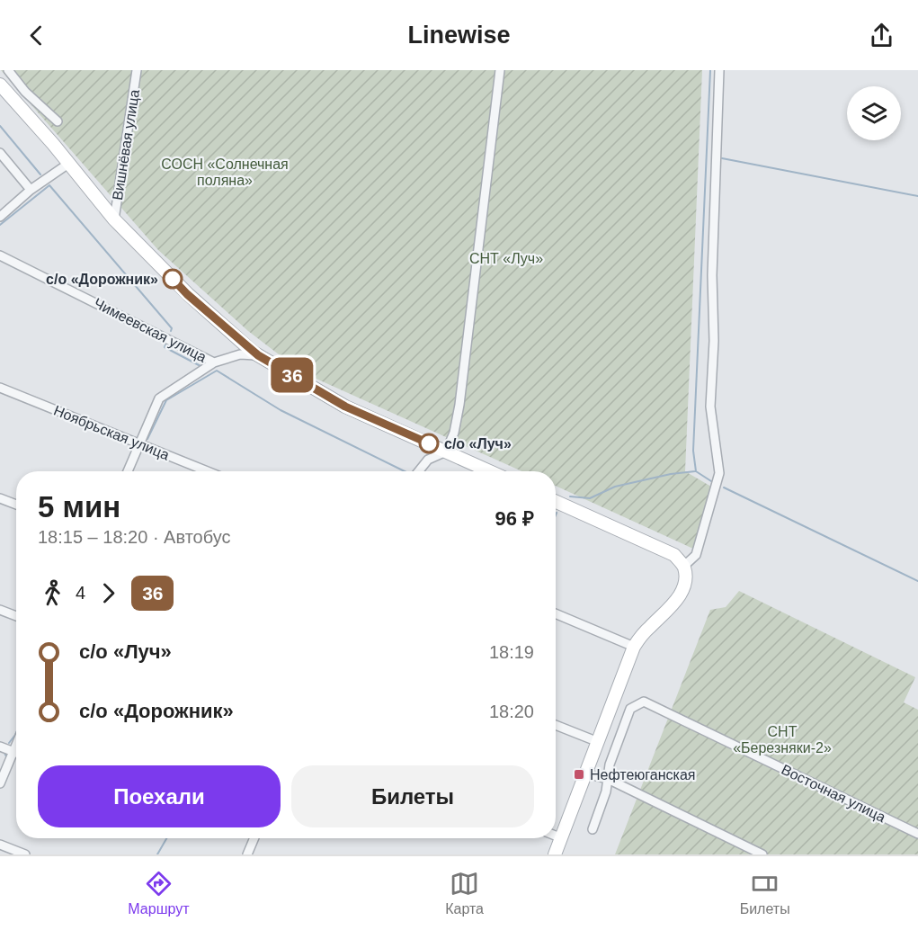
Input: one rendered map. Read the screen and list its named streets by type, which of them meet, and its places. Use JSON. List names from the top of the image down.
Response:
{
  "streets": {
    "street": [
      "Вишнёвая улица",
      "Чимеевская улица",
      "Ноябрьская улица",
      "Восточная улица"
    ]
  },
  "parks": ["СОСН «Солнечная поляна»", "СНТ «Луч»", "СНТ «Березняки-2»"],
  "places": {
    "other": ["с/о «Дорожник»", "с/о «Луч»"],
    "transit": ["Нефтеюганская"]
  },
  "lines": ["bus line 36"],
  "page": {
    "header": "Linewise",
    "on_map": "36",
    "heading": ["5 мин", "18:15 – 18:20 · Автобус", "96 ₽"],
    "legs": ["4", "36"],
    "list": [
      {
        "name": "с/о «Луч»",
        "value": "18:19"
      },
      {
        "name": "с/о «Дорожник»",
        "value": "18:20"
      }
    ],
    "buttons": ["Поехали", "Билеты"],
    "tabs": ["Маршрут", "Карта", "Билеты"]
  }
}
